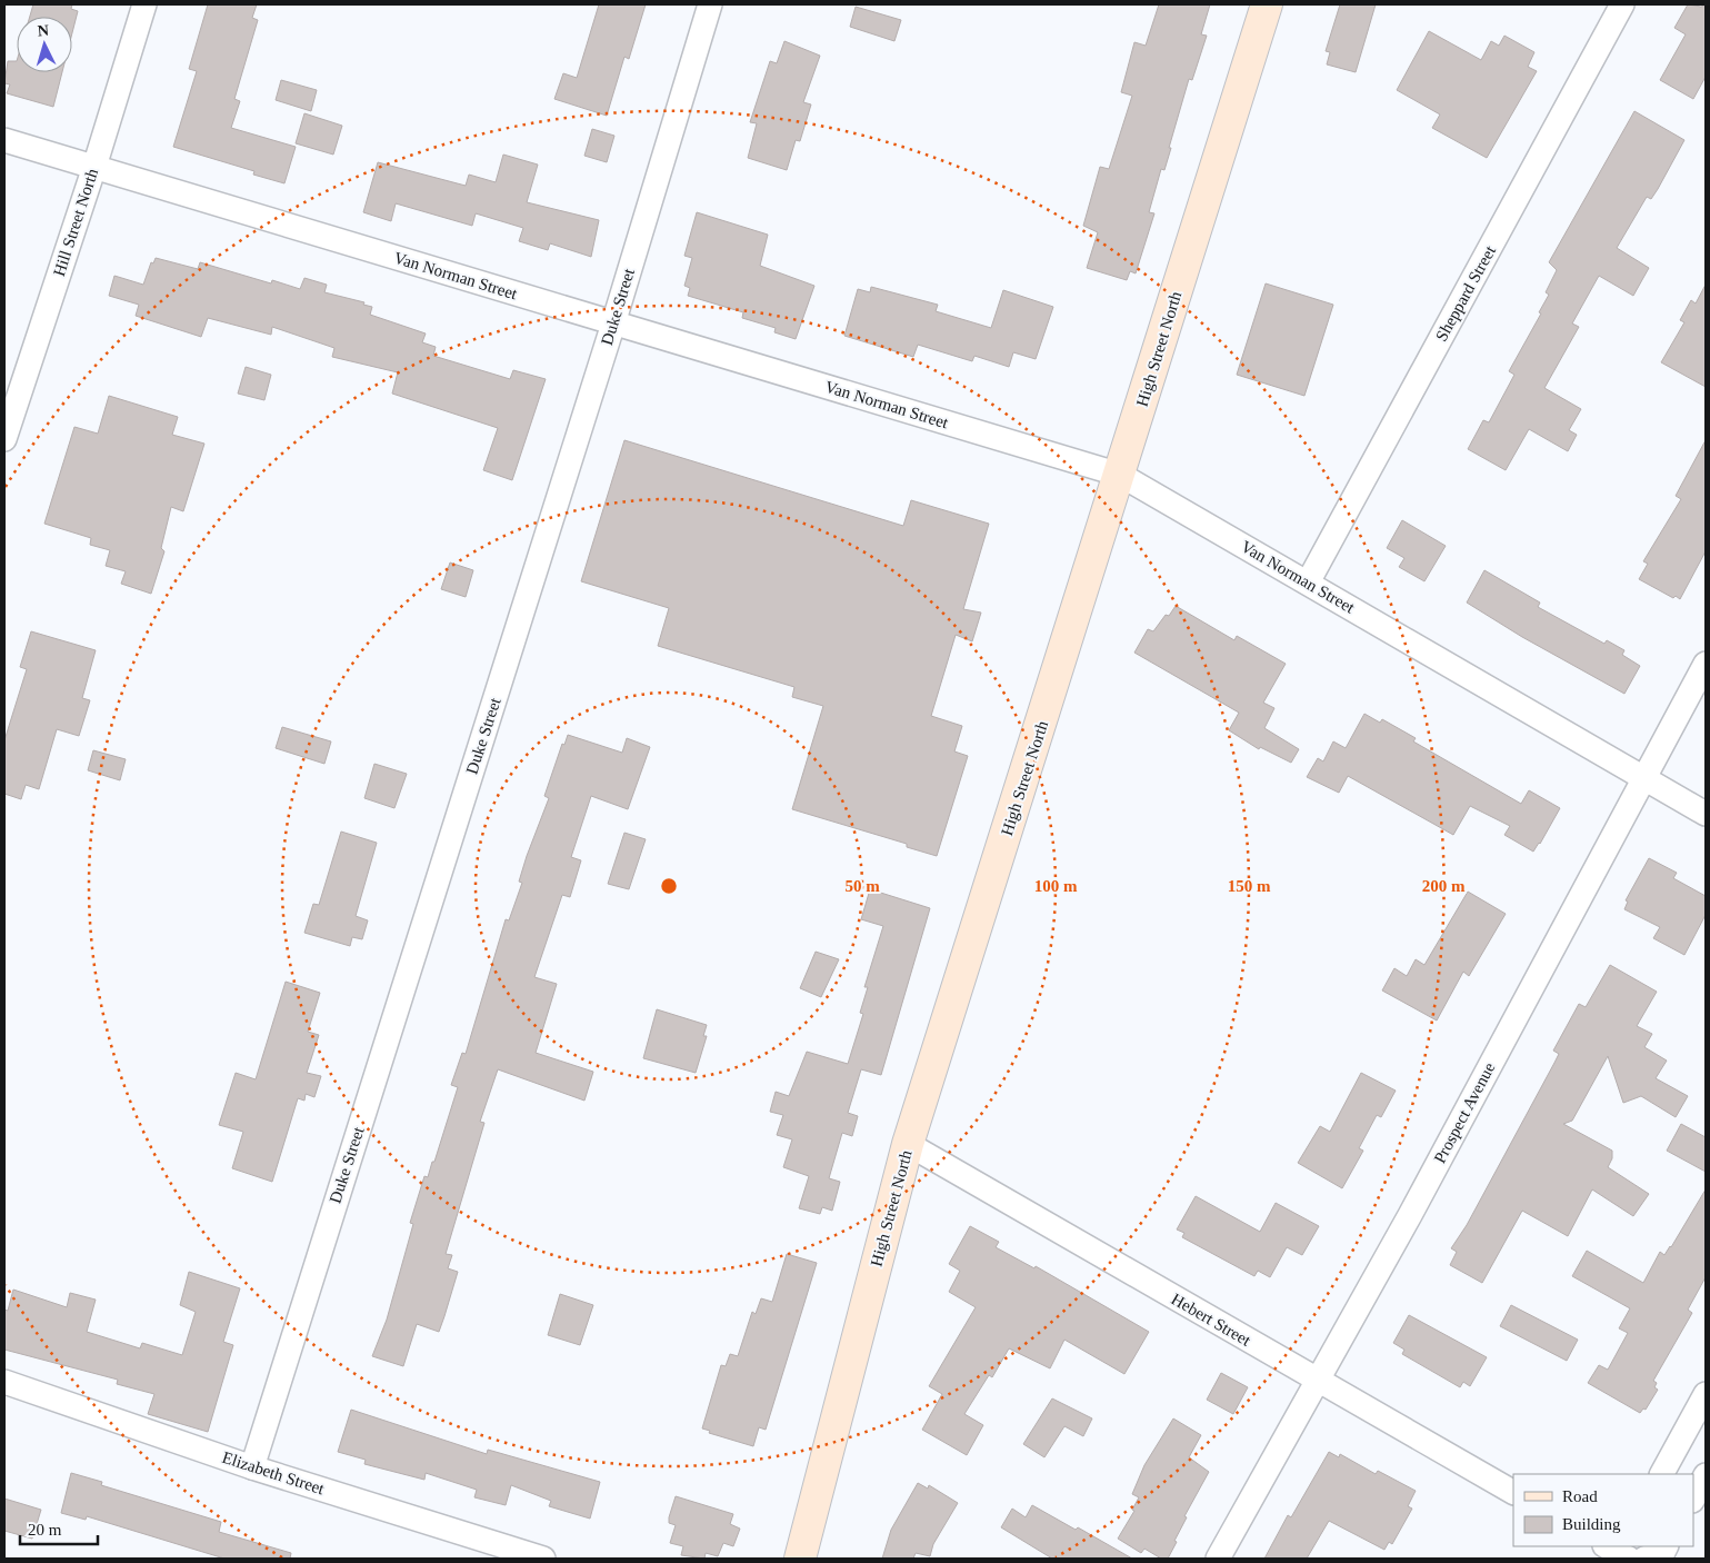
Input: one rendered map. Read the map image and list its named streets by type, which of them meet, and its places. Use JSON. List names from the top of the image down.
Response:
{
  "streets": {
    "main road": ["High Street North"],
    "street": [
      "Hill Street North",
      "Van Norman Street",
      "Sheppard Street",
      "Duke Street",
      "Prospect Avenue",
      "Hebert Street",
      "Elizabeth Street"
    ]
  },
  "crossings": [
    ["Hill Street North", "Van Norman Street"],
    ["Van Norman Street", "Sheppard Street"],
    ["Van Norman Street", "Duke Street"],
    ["Van Norman Street", "High Street North"],
    ["Van Norman Street", "Prospect Avenue"],
    ["Duke Street", "Elizabeth Street"],
    ["High Street North", "Hebert Street"],
    ["Prospect Avenue", "Hebert Street"]
  ],
  "legend": ["Road", "Building"],
  "scale_bar": "20 m",
  "north": "top",
  "rings": [
    "50 m",
    "100 m",
    "150 m",
    "200 m"
  ]
}
